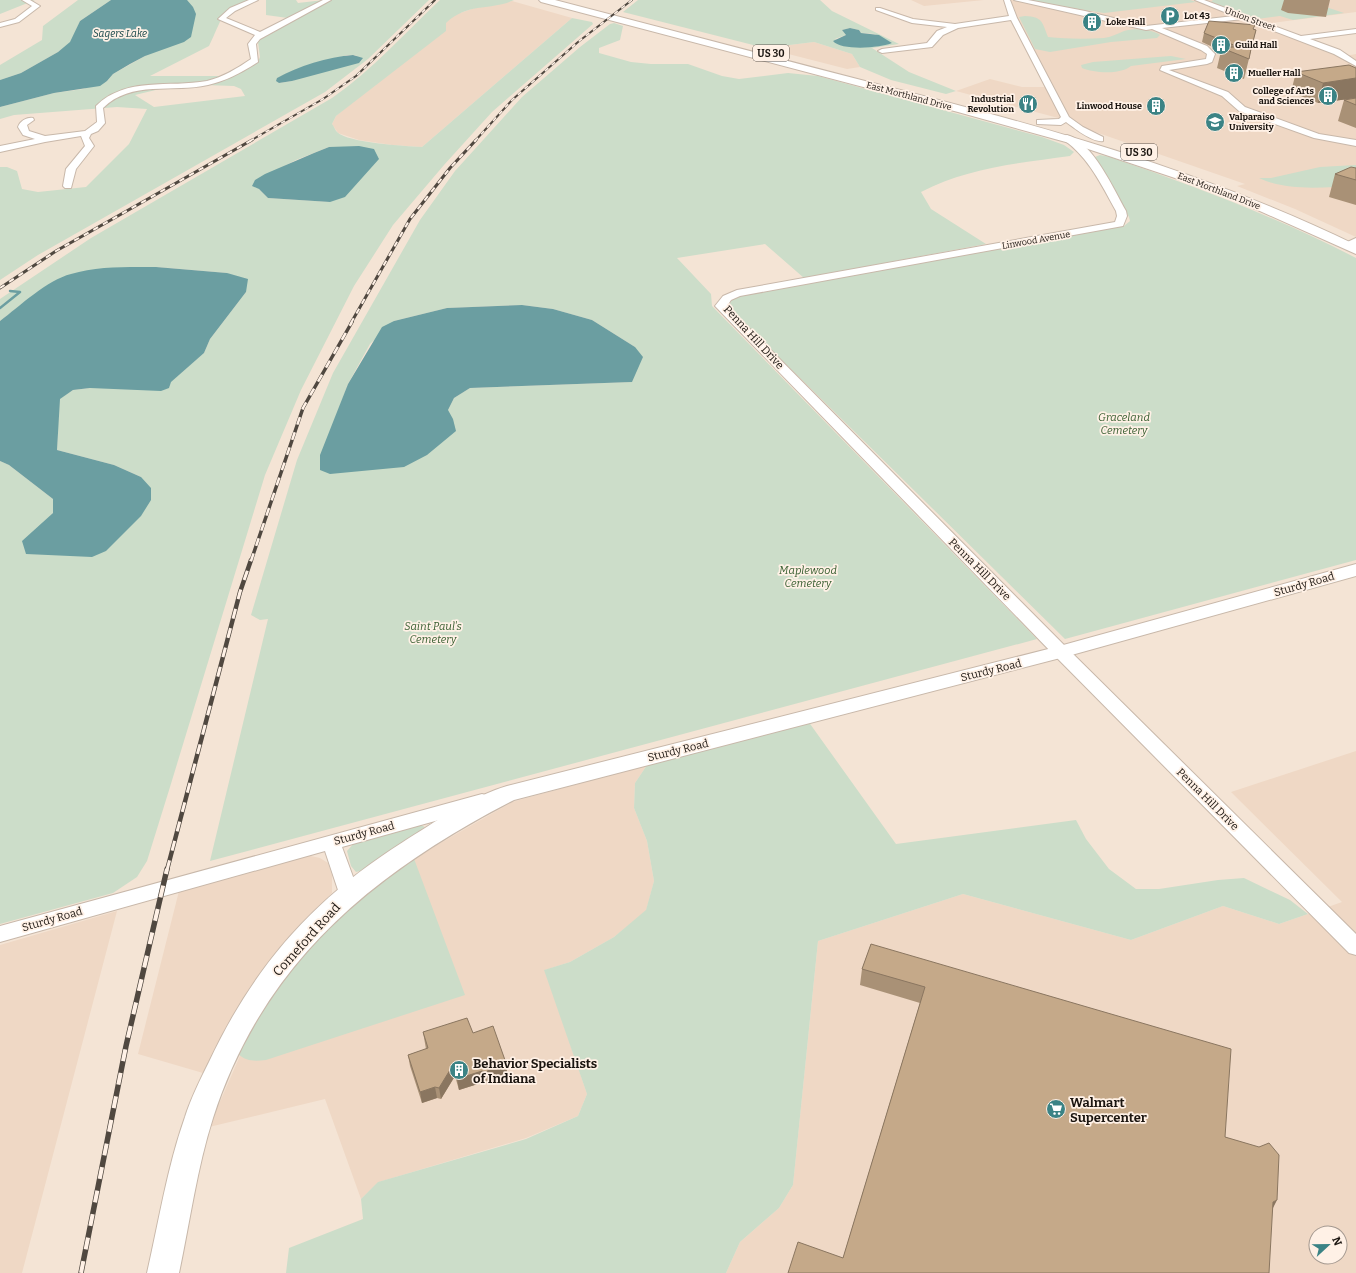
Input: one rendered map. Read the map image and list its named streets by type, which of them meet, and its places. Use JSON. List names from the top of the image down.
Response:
{
  "streets": {
    "highway": ["US 30", "East Morthland Drive"],
    "street": [
      "Union Street",
      "Linwood Avenue",
      "Penna Hill Drive",
      "Sturdy Road",
      "Comeford Road"
    ]
  },
  "crossings": [
    ["East Morthland Drive", "Linwood Avenue"],
    ["Linwood Avenue", "Penna Hill Drive"],
    ["Penna Hill Drive", "Sturdy Road"],
    ["Sturdy Road", "Comeford Road"]
  ],
  "water": ["Sagers Lake"],
  "parks": ["Graceland Cemetery", "Maplewood Cemetery", "Saint Paul's Cemetery"],
  "places": {
    "parking": ["Lot 43"],
    "building": [
      "Loke Hall",
      "Guild Hall",
      "Mueller Hall",
      "College of Arts and Sciences",
      "Linwood House",
      "Behavior Specialists of Indiana"
    ],
    "restaurant": ["Industrial Revolution"],
    "school or university": ["Valparaiso University"],
    "supermarket": ["Walmart Supercenter"]
  },
  "north": "right"
}
